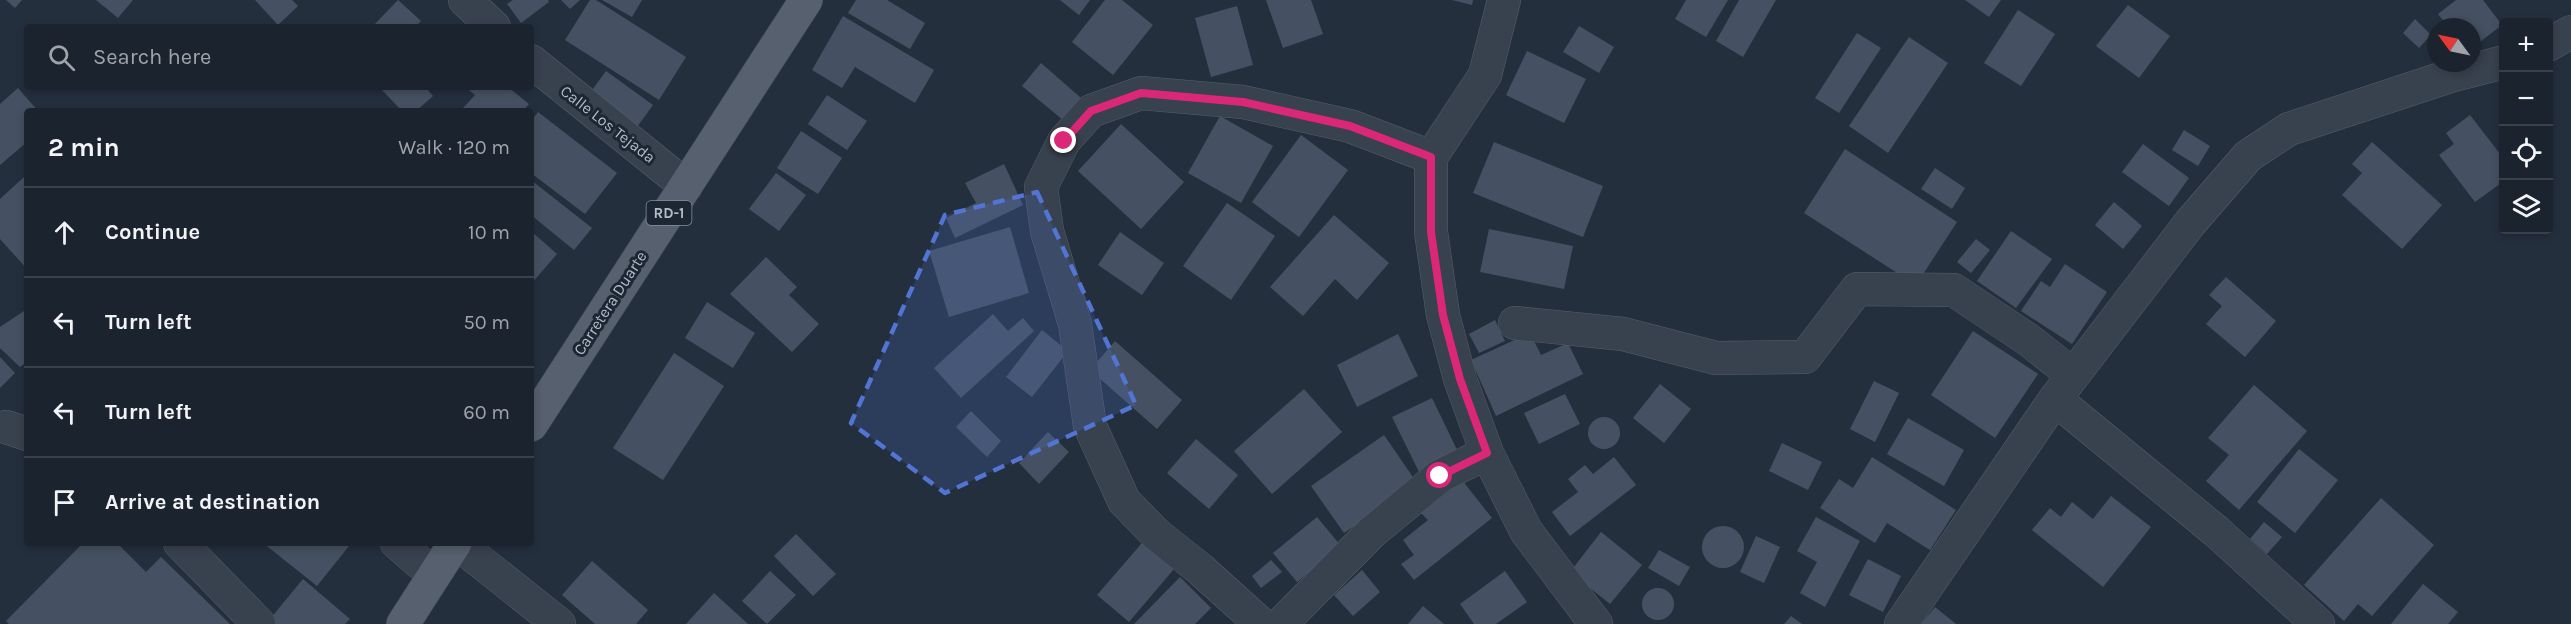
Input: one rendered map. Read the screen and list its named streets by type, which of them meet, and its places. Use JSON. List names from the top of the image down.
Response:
{
  "streets": {
    "main road": ["RD-1", "Carretera Duarte"],
    "street": ["Calle Los Tejada"]
  },
  "crossings": [
    ["Calle Los Tejada", "Carretera Duarte"]
  ],
  "north": "top left",
  "page": {
    "map_buttons": ["+", "−"],
    "search": "Search here",
    "heading": ["2 min", "Walk · 120 m"],
    "list": [
      ["Continue", "10 m"],
      ["Turn left", "50 m"],
      ["Turn left", "60 m"],
      "Arrive at destination"
    ]
  }
}
